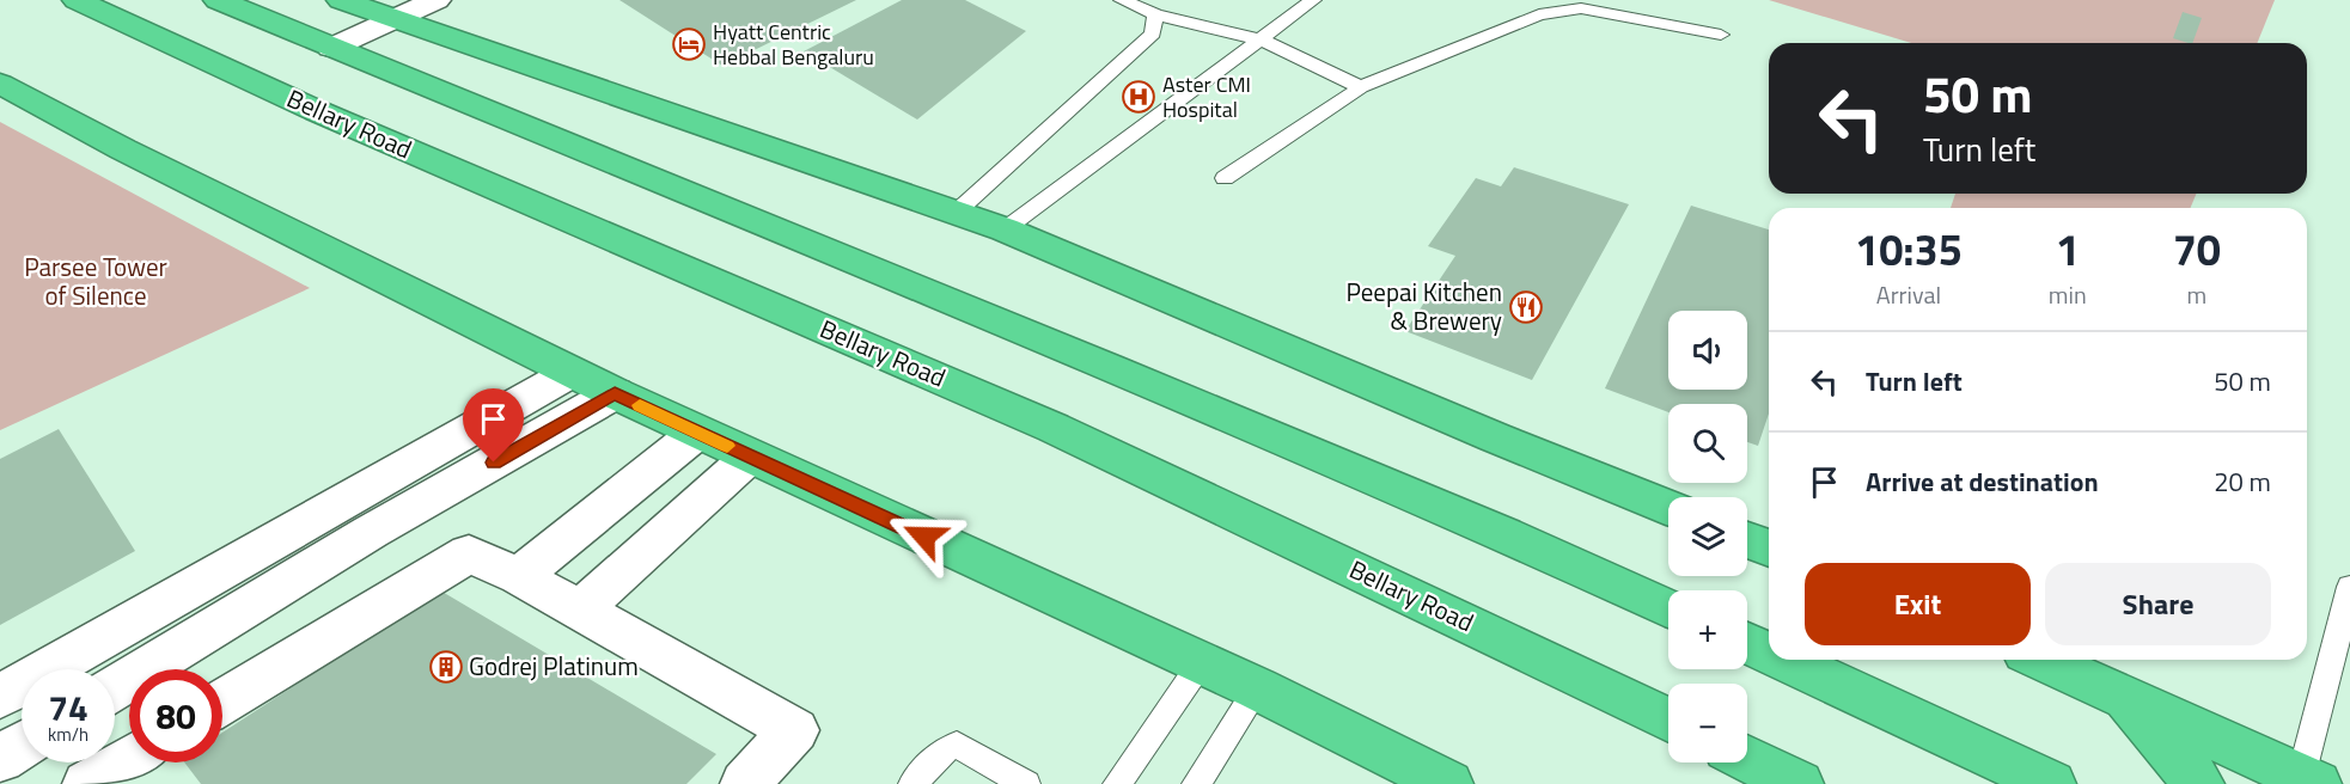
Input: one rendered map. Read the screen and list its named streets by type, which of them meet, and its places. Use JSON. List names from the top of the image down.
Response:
{
  "streets": {
    "highway": ["Bellary Road"]
  },
  "parks": ["Parsee Tower of Silence"],
  "places": {
    "hotel": ["Hyatt Centric Hebbal Bengaluru"],
    "hospital": ["Aster CMI Hospital"],
    "restaurant": ["Peepai Kitchen & Brewery"],
    "building": ["Godrej Platinum"]
  },
  "page": {
    "turn": ["50 m", "Turn left"],
    "eta": [
      "10:35",
      "Arrival",
      "1",
      "min",
      "70",
      "m"
    ],
    "map_buttons": ["+", "−"],
    "list": [
      {
        "name": "Turn left",
        "value": "50 m"
      },
      {
        "name": "Arrive at destination",
        "value": "20 m"
      }
    ],
    "buttons": ["Exit", "Share"],
    "speed": "74 km/h",
    "limit": "80"
  }
}
